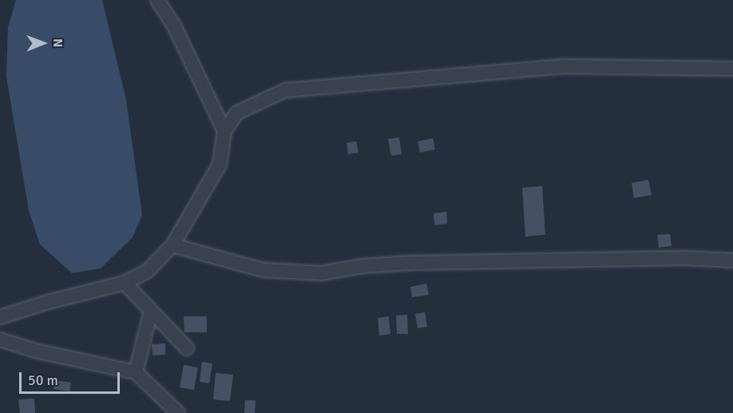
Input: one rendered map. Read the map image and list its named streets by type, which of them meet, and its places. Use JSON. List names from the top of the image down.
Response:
{
  "scale_bar": "50 m",
  "north": "right"
}
